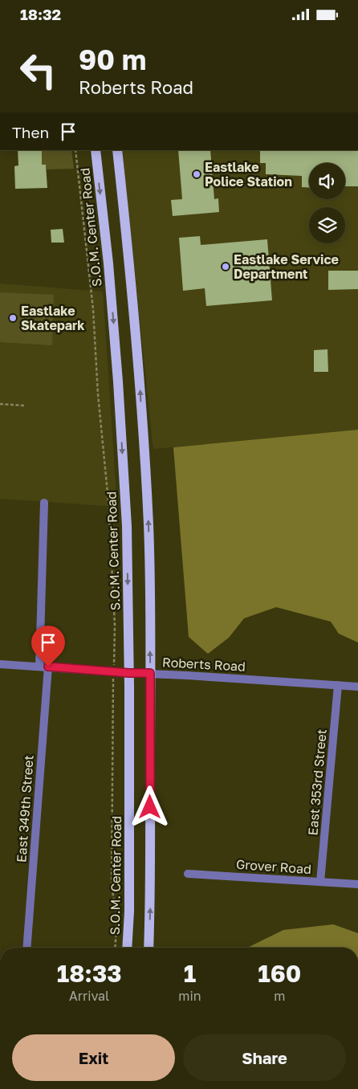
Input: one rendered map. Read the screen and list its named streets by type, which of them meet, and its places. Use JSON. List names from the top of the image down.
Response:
{
  "streets": {
    "main road": ["S.O.M. Center Road"],
    "street": [
      "Roberts Road",
      "East 353rd Street",
      "East 349th Street",
      "Grover Road"
    ]
  },
  "crossings": [
    ["S.O.M. Center Road", "Roberts Road"],
    ["Roberts Road", "East 353rd Street"],
    ["Roberts Road", "East 349th Street"],
    ["East 353rd Street", "Grover Road"]
  ],
  "places": ["Eastlake Police Station", "Eastlake Service Department", "Eastlake Skatepark"],
  "page": {
    "status": "18:32",
    "turn": ["90 m", "Roberts Road"],
    "then": "Then",
    "eta": [
      "18:33",
      "Arrival",
      "1",
      "min",
      "160",
      "m"
    ],
    "buttons": ["Exit", "Share"]
  }
}
